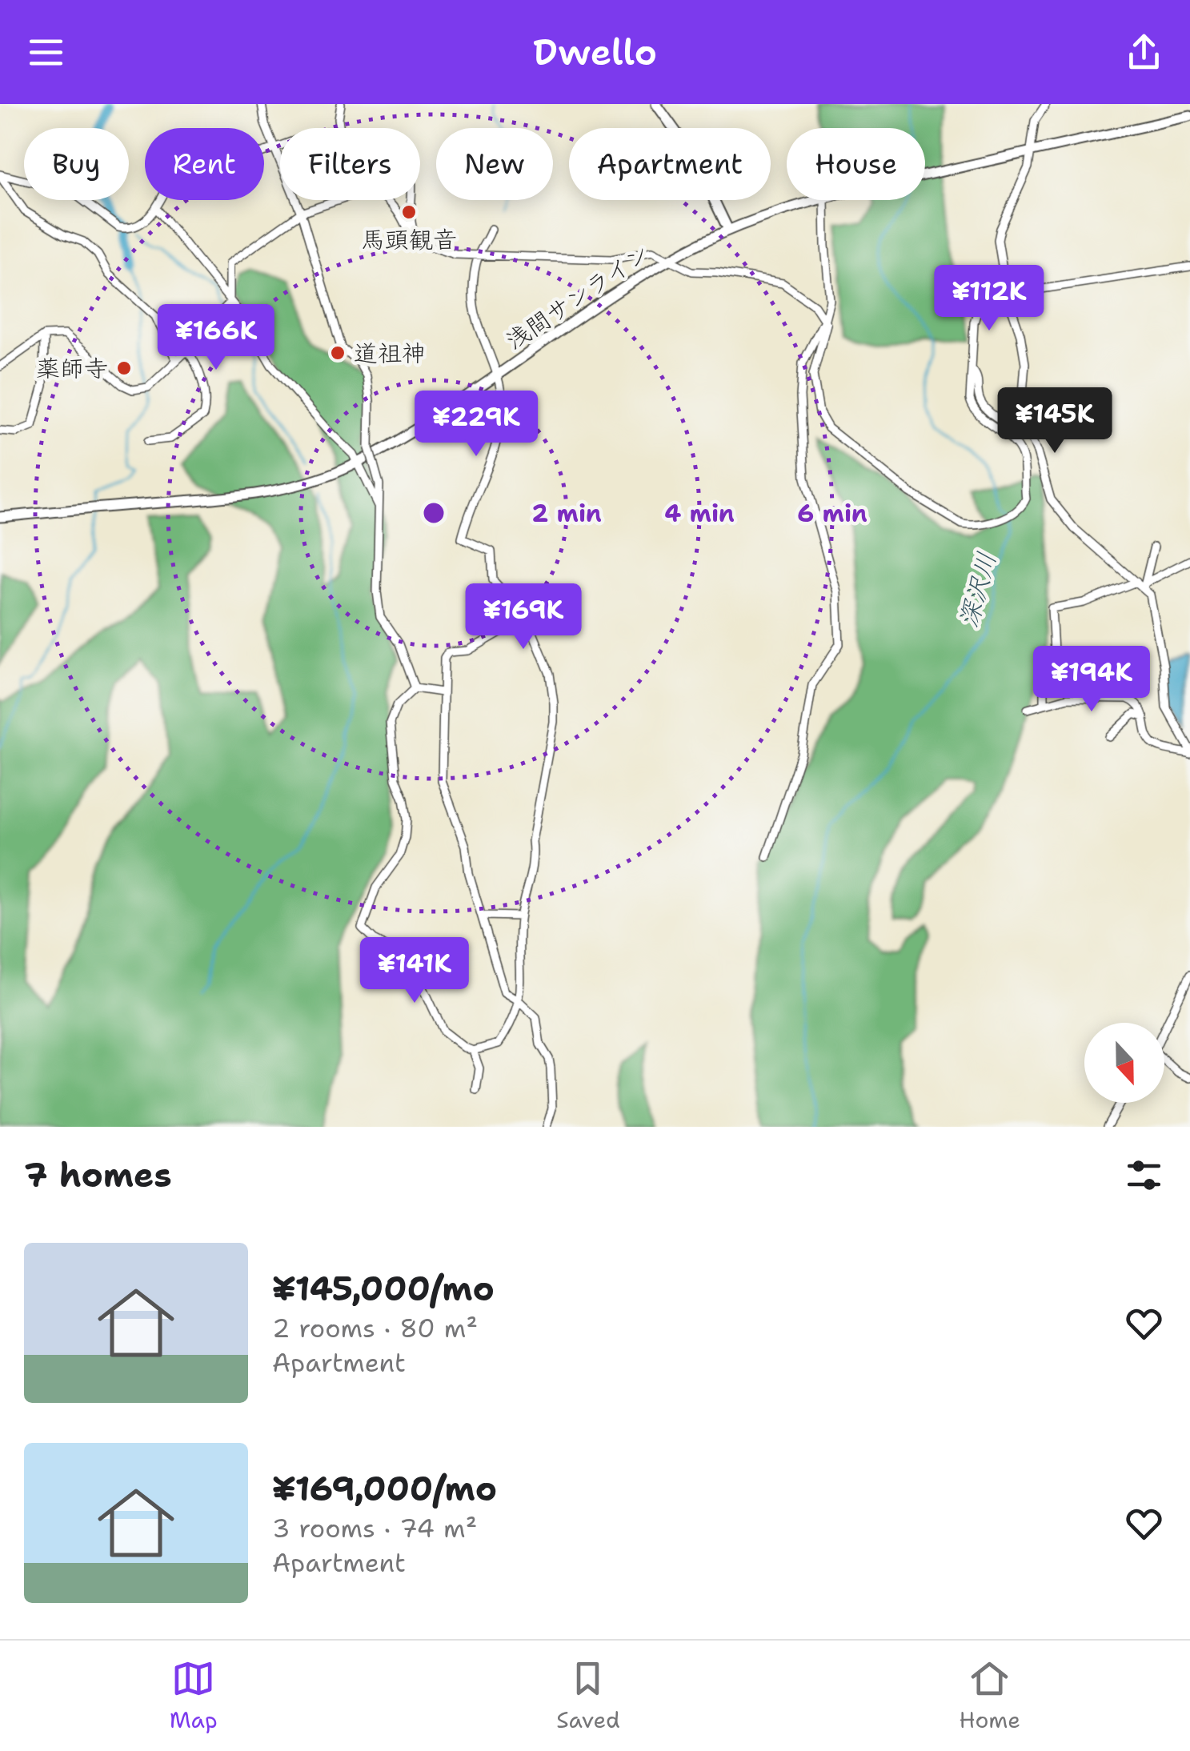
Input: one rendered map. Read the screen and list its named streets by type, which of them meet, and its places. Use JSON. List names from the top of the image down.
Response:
{
  "streets": {
    "main road": ["浅間サンライン"]
  },
  "water": ["深沢川"],
  "places": ["馬頭観音", "道祖神", "薬師寺"],
  "north": "bottom",
  "page": {
    "header": "Dwello",
    "chip": [
      "Buy",
      "Rent",
      "Filters",
      "New",
      "Apartment",
      "House"
    ],
    "price": [
      "¥112K",
      "¥166K",
      "¥145K",
      "¥229K",
      "¥169K",
      "¥194K",
      "¥141K"
    ],
    "heading": "7 homes",
    "list": [
      {
        "name": "¥145,000/mo",
        "note": "2 rooms · 80 m² · Apartment"
      },
      {
        "name": "¥169,000/mo",
        "note": "3 rooms · 74 m² · Apartment"
      }
    ],
    "tabs": ["Map", "Saved", "Home"]
  },
  "rings": ["2 min", "4 min", "6 min"]
}
